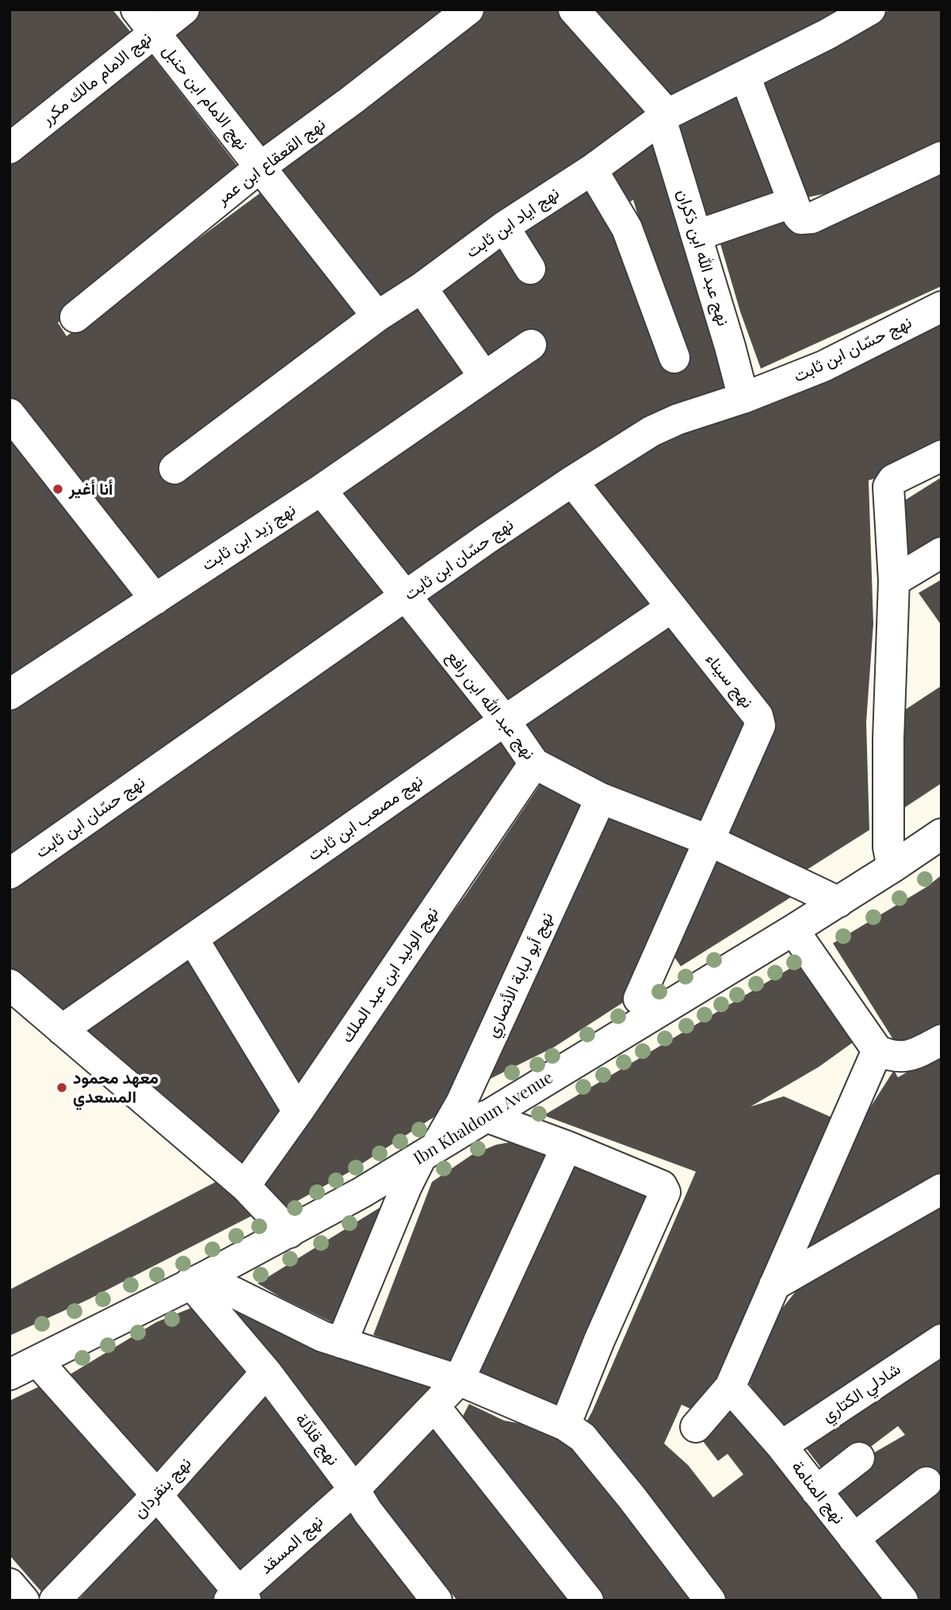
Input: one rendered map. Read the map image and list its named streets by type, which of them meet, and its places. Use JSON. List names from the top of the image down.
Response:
{
  "streets": {
    "street": [
      "نهج الامام مالك مكرر",
      "نهج الامام ابن حنبل",
      "نهج القعقاع ابن عمر",
      "نهج اياد ابن ثابت",
      "نهج عبد الله ابن ذكران",
      "نهج حسّان ابن ثابت",
      "نهج زيد ابن ثابت",
      "نهج سيناء",
      "نهج عبد الله ابن رافع",
      "نهج مصعب ابن ثابت",
      "نهج الوليد ابن عبد الملك",
      "نهج أبو لبابة الأنصاري",
      "Ibn Khaldoun Avenue",
      "شادلي الكتاري",
      "نهج قلاّلة",
      "نهج بنقردان",
      "نهج المنامة",
      "نهج المسقد"
    ]
  },
  "crossings": [
    ["نهج الامام مالك مكرر", "نهج الامام ابن حنبل"],
    ["نهج الامام ابن حنبل", "نهج القعقاع ابن عمر"],
    ["نهج الامام ابن حنبل", "نهج اياد ابن ثابت"],
    ["نهج اياد ابن ثابت", "نهج عبد الله ابن ذكران"],
    ["نهج عبد الله ابن ذكران", "نهج حسّان ابن ثابت"],
    ["نهج حسّان ابن ثابت", "نهج سيناء"],
    ["نهج حسّان ابن ثابت", "نهج عبد الله ابن رافع"],
    ["نهج زيد ابن ثابت", "نهج عبد الله ابن رافع"],
    ["نهج سيناء", "نهج عبد الله ابن رافع"],
    ["نهج سيناء", "نهج مصعب ابن ثابت"],
    ["نهج عبد الله ابن رافع", "نهج مصعب ابن ثابت"],
    ["نهج عبد الله ابن رافع", "نهج الوليد ابن عبد الملك"],
    ["نهج عبد الله ابن رافع", "نهج أبو لبابة الأنصاري"],
    ["نهج عبد الله ابن رافع", "Ibn Khaldoun Avenue"],
    ["نهج أبو لبابة الأنصاري", "Ibn Khaldoun Avenue"],
    ["Ibn Khaldoun Avenue", "نهج قلاّلة"],
    ["شادلي الكتاري", "نهج المنامة"],
    ["نهج قلاّلة", "نهج بنقردان"],
    ["نهج قلاّلة", "نهج المسقد"]
  ],
  "places": ["أنا أغير", "معهد محمود المسعدي"]
}
